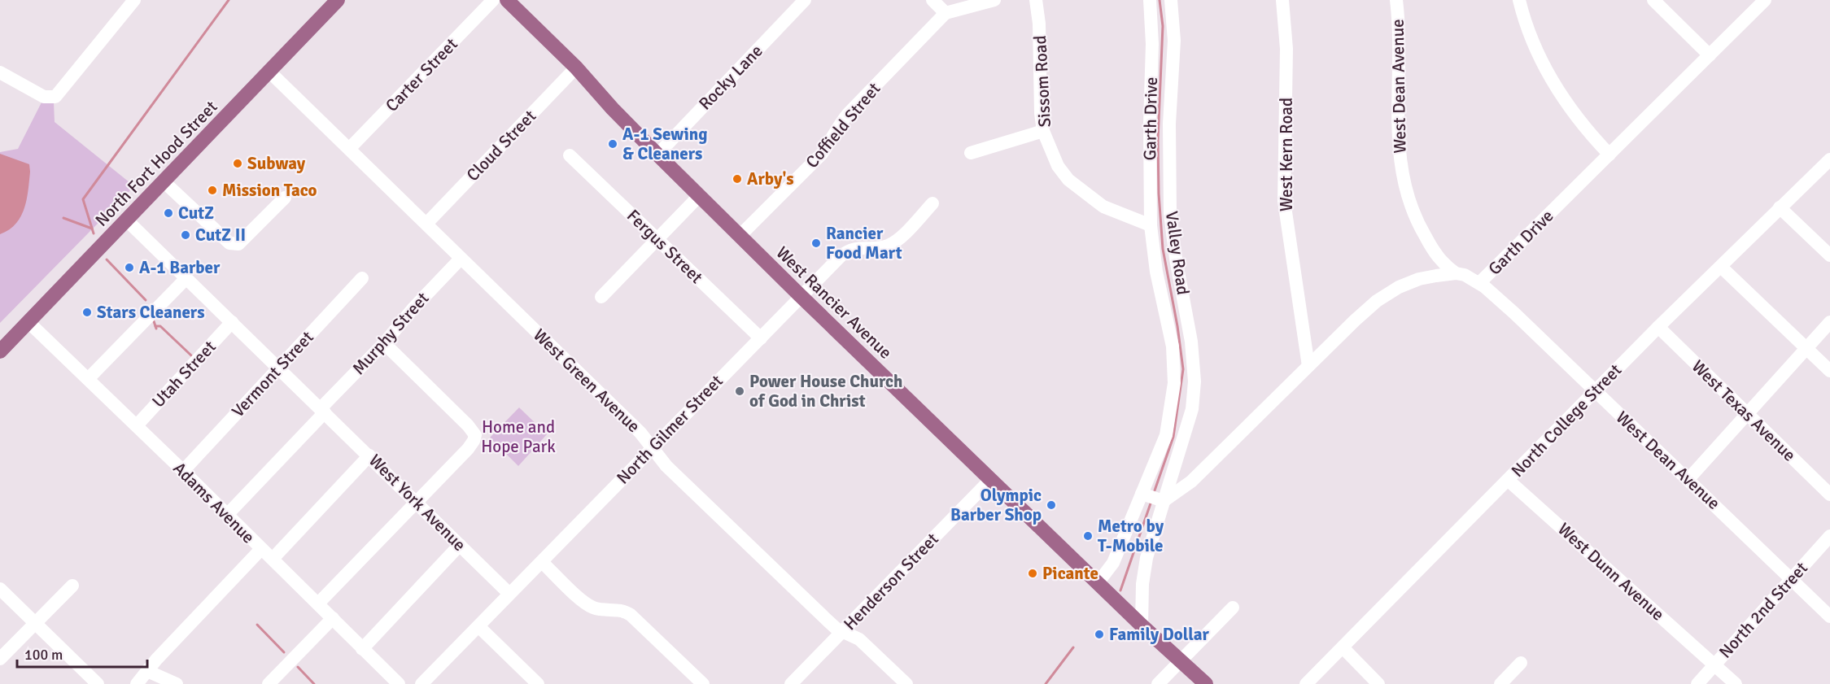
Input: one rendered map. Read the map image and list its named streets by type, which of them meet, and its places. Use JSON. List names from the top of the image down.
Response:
{
  "streets": {
    "main road": ["North Fort Hood Street", "West Rancier Avenue"],
    "street": [
      "Carter Street",
      "Rocky Lane",
      "Sissom Road",
      "West Dean Avenue",
      "Garth Drive",
      "Coffield Street",
      "Cloud Street",
      "West Kern Road",
      "Fergus Street",
      "Valley Road",
      "Murphy Street",
      "Utah Street",
      "Vermont Street",
      "West Green Avenue",
      "West Texas Avenue",
      "North College Street",
      "North Gilmer Street",
      "Adams Avenue",
      "West York Avenue",
      "West Dunn Avenue",
      "Henderson Street",
      "North 2nd Street"
    ]
  },
  "crossings": [
    ["Carter Street", "West Green Avenue"],
    ["Rocky Lane", "West Rancier Avenue"],
    ["Sissom Road", "Garth Drive"],
    ["West Dean Avenue", "Garth Drive"],
    ["West Dean Avenue", "North College Street"],
    ["West Dean Avenue", "North 2nd Street"],
    ["Garth Drive", "West Kern Road"],
    ["Garth Drive", "Valley Road"],
    ["Garth Drive", "West Rancier Avenue"],
    ["Coffield Street", "West Rancier Avenue"],
    ["Cloud Street", "West Rancier Avenue"],
    ["Cloud Street", "West Green Avenue"],
    ["North Fort Hood Street", "West Green Avenue"],
    ["North Fort Hood Street", "Adams Avenue"],
    ["North Fort Hood Street", "West York Avenue"],
    ["Fergus Street", "North Gilmer Street"],
    ["West Rancier Avenue", "North Gilmer Street"],
    ["West Rancier Avenue", "Henderson Street"],
    ["Murphy Street", "West Green Avenue"],
    ["Murphy Street", "Adams Avenue"],
    ["Murphy Street", "West York Avenue"],
    ["Utah Street", "Adams Avenue"],
    ["Utah Street", "West York Avenue"],
    ["Vermont Street", "Adams Avenue"],
    ["Vermont Street", "West York Avenue"],
    ["West Green Avenue", "North Gilmer Street"],
    ["West Green Avenue", "Henderson Street"],
    ["West Texas Avenue", "North College Street"],
    ["North College Street", "West Dunn Avenue"],
    ["North Gilmer Street", "West York Avenue"],
    ["West Dunn Avenue", "North 2nd Street"]
  ],
  "parks": ["Home and Hope Park"],
  "places": [
    "A-1 Sewing & Cleaners",
    "Subway",
    "Arby's",
    "Mission Taco",
    "CutZ",
    "CutZ II",
    "Rancier Food Mart",
    "A-1 Barber",
    "Stars Cleaners",
    "Power House Church of God in Christ",
    "Olympic Barber Shop",
    "Metro by T-Mobile",
    "Picante",
    "Family Dollar"
  ],
  "scale_bar": "100 m"
}
